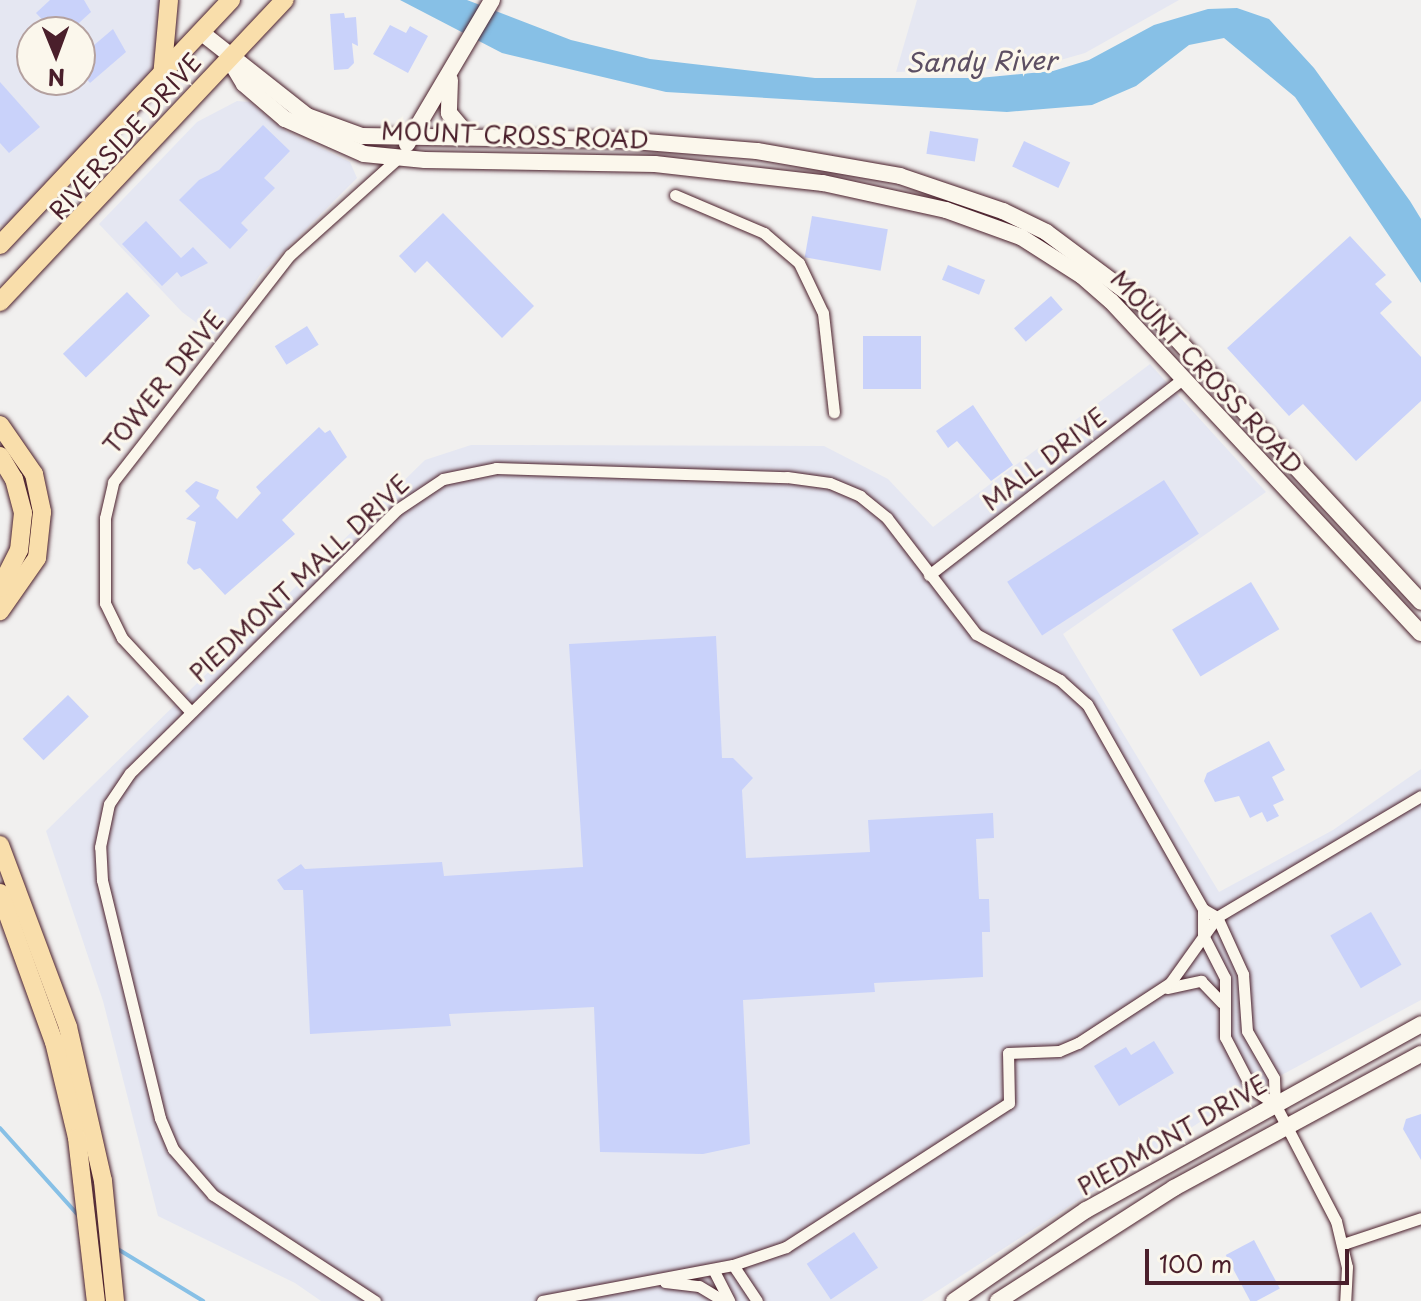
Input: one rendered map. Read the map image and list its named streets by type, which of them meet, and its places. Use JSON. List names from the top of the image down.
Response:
{
  "streets": {
    "main road": ["MOUNT CROSS ROAD", "RIVERSIDE DRIVE", "PIEDMONT DRIVE"],
    "street": ["TOWER DRIVE", "MALL DRIVE", "PIEDMONT MALL DRIVE"]
  },
  "crossings": [
    ["MOUNT CROSS ROAD", "RIVERSIDE DRIVE"],
    ["MOUNT CROSS ROAD", "TOWER DRIVE"],
    ["MOUNT CROSS ROAD", "MALL DRIVE"],
    ["TOWER DRIVE", "PIEDMONT MALL DRIVE"],
    ["MALL DRIVE", "PIEDMONT MALL DRIVE"]
  ],
  "water": ["Sandy River"],
  "scale_bar": "100 m",
  "north": "bottom"
}
